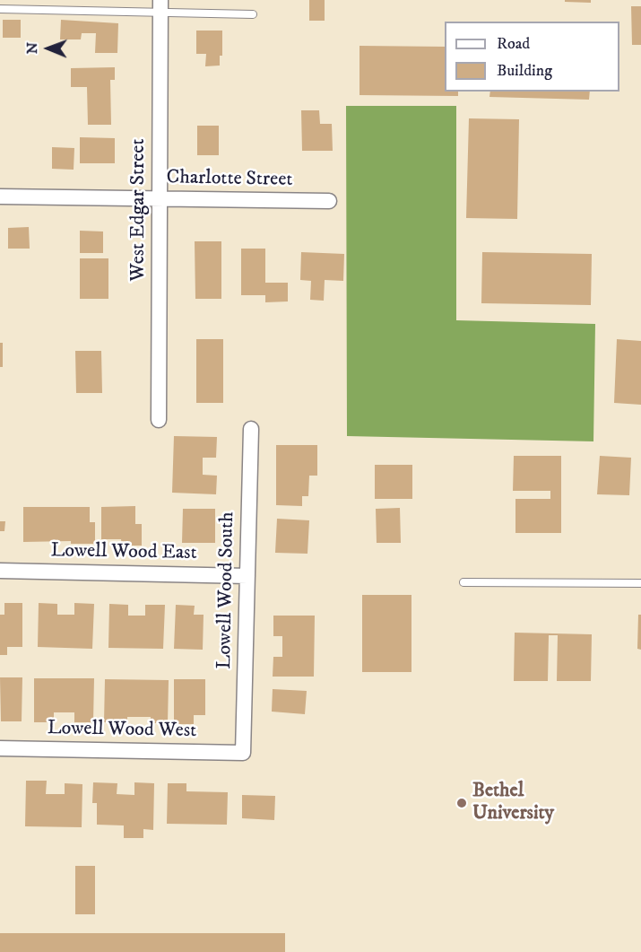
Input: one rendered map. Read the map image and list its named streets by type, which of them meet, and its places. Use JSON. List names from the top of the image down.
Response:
{
  "streets": {
    "street": [
      "Charlotte Street",
      "West Edgar Street",
      "Lowell Wood East",
      "Lowell Wood South",
      "Lowell Wood West"
    ]
  },
  "crossings": [
    ["Charlotte Street", "West Edgar Street"],
    ["Lowell Wood East", "Lowell Wood South"],
    ["Lowell Wood South", "Lowell Wood West"]
  ],
  "places": ["Bethel University"],
  "legend": ["Road", "Building"],
  "north": "left"
}
